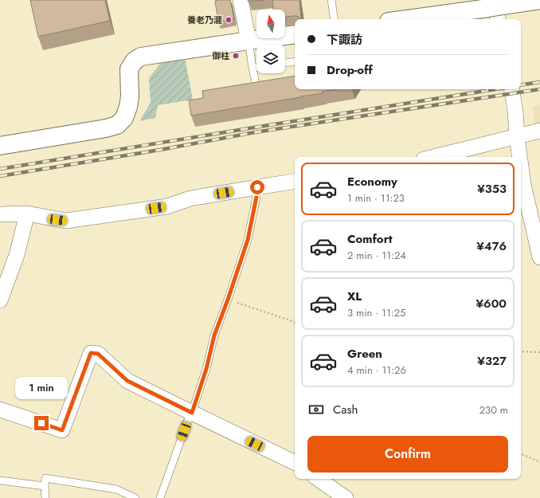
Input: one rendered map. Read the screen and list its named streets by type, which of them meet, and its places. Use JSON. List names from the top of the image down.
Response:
{
  "places": ["養老乃瀧", "御柱"],
  "north": "top",
  "page": {
    "banner": ["下諏訪", "Drop-off"],
    "list": [
      {
        "name": "Economy",
        "note": "1 min · 11:23",
        "value": "¥353"
      },
      {
        "name": "Comfort",
        "note": "2 min · 11:24",
        "value": "¥476"
      },
      {
        "name": "XL",
        "note": "3 min · 11:25",
        "value": "¥600"
      },
      {
        "name": "Green",
        "note": "4 min · 11:26",
        "value": "¥327"
      }
    ],
    "bubble": "1 min",
    "pay": ["Cash", "230 m"],
    "buttons": "Confirm"
  }
}
